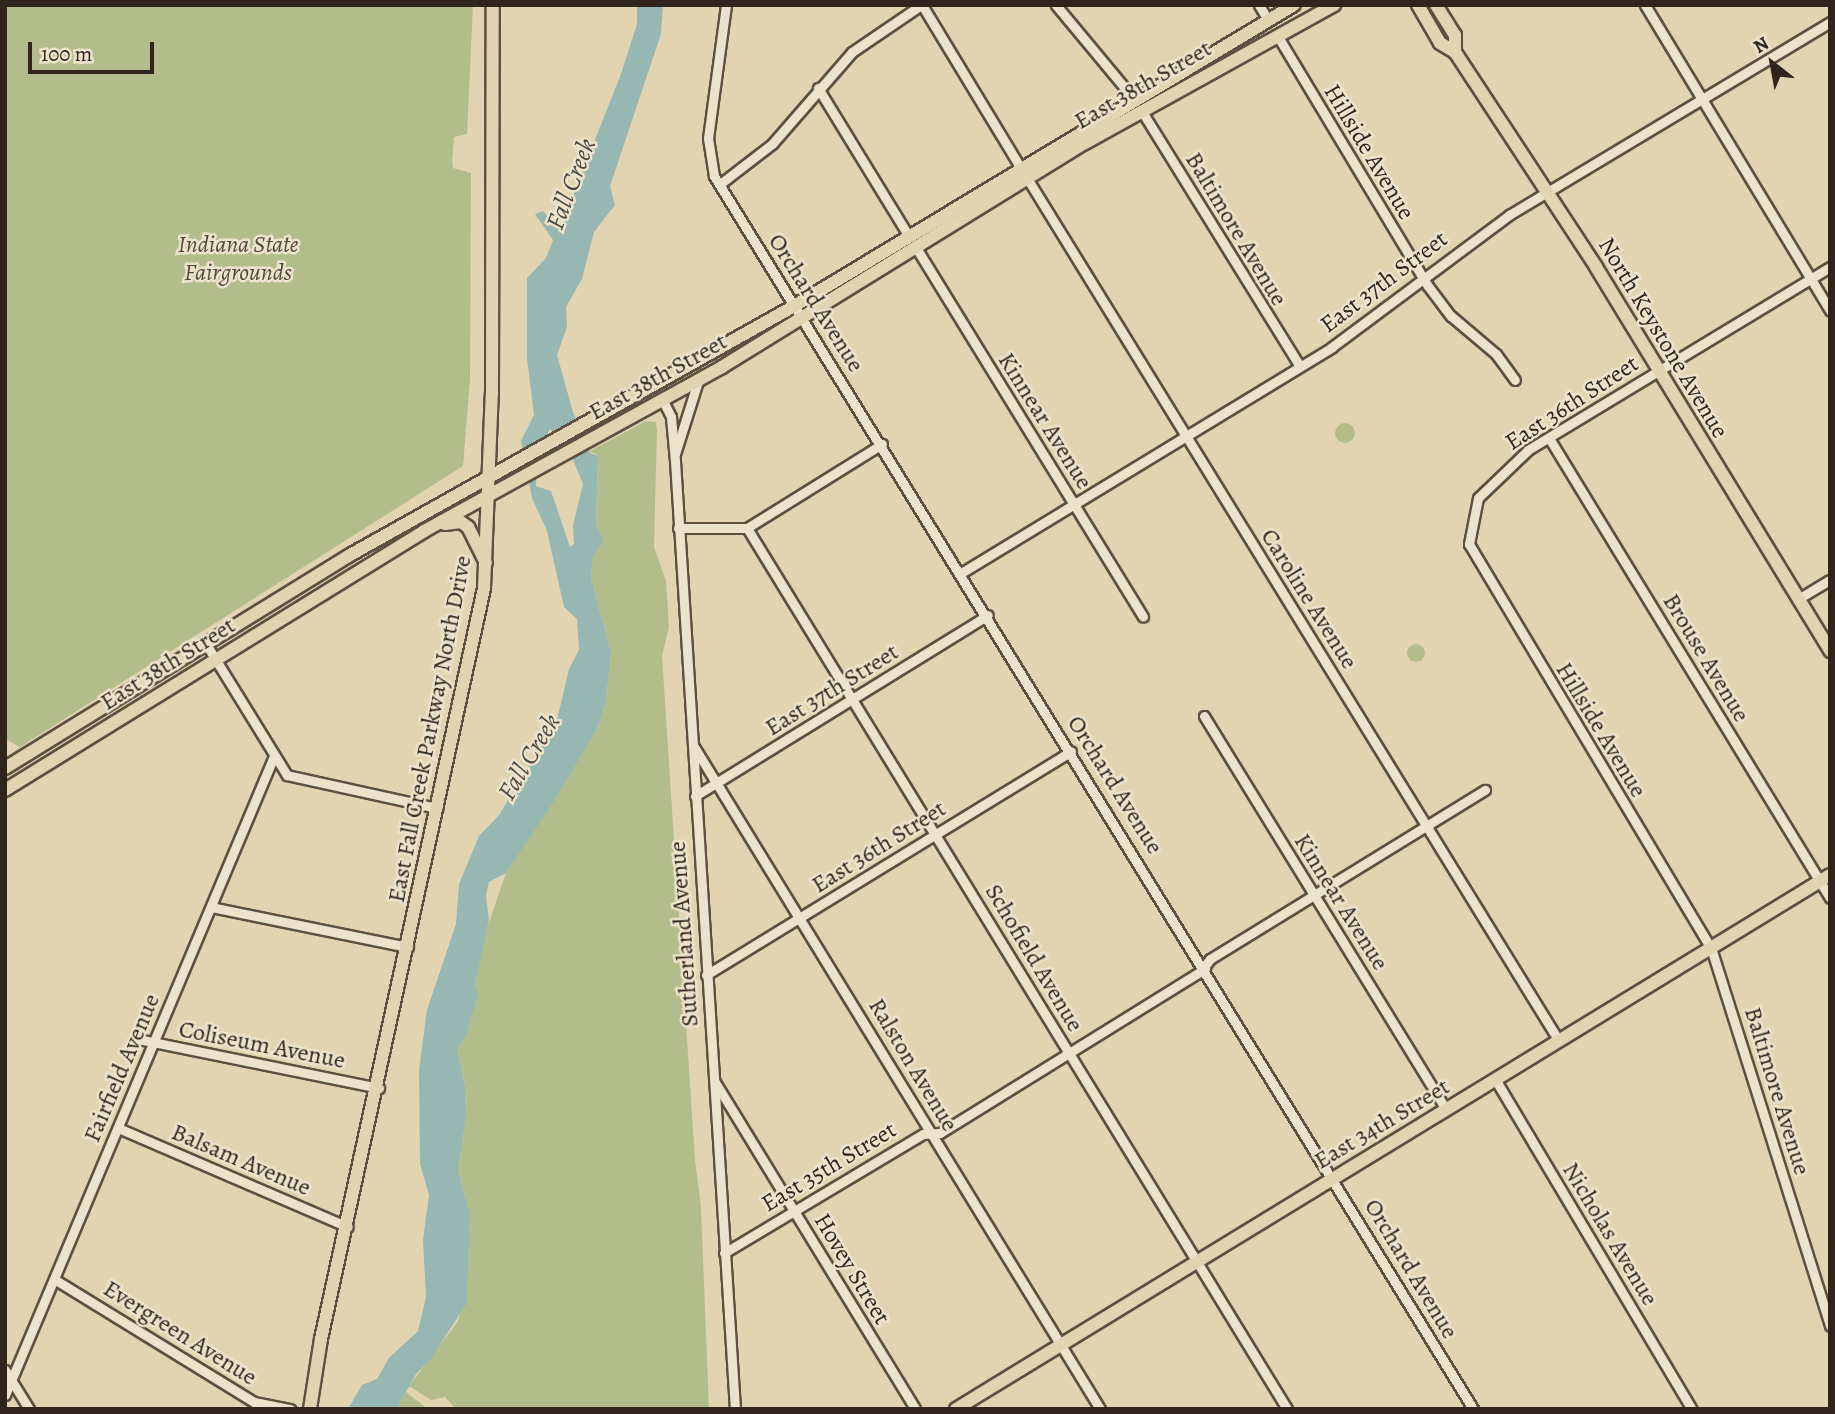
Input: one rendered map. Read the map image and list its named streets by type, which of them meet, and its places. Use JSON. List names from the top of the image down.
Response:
{
  "streets": {
    "main road": [
      "East 38th Street",
      "North Keystone Avenue",
      "East Fall Creek Parkway North Drive",
      "East 34th Street"
    ],
    "street": [
      "Hillside Avenue",
      "Baltimore Avenue",
      "East 37th Street",
      "Orchard Avenue",
      "East 36th Street",
      "Kinnear Avenue",
      "Caroline Avenue",
      "Brouse Avenue",
      "Sutherland Avenue",
      "Schofield Avenue",
      "Coliseum Avenue",
      "Ralston Avenue",
      "Fairfield Avenue",
      "Balsam Avenue",
      "East 35th Street",
      "Nicholas Avenue",
      "Hovey Street",
      "Evergreen Avenue"
    ]
  },
  "crossings": [
    ["East 38th Street", "Hillside Avenue"],
    ["East 38th Street", "Baltimore Avenue"],
    ["East 38th Street", "Orchard Avenue"],
    ["East 38th Street", "Kinnear Avenue"],
    ["East 38th Street", "Caroline Avenue"],
    ["East 38th Street", "East Fall Creek Parkway North Drive"],
    ["East 38th Street", "Sutherland Avenue"],
    ["Hillside Avenue", "Baltimore Avenue"],
    ["Hillside Avenue", "East 37th Street"],
    ["Hillside Avenue", "East 36th Street"],
    ["Hillside Avenue", "East 34th Street"],
    ["Baltimore Avenue", "East 37th Street"],
    ["Baltimore Avenue", "East 34th Street"],
    ["East 37th Street", "Orchard Avenue"],
    ["East 37th Street", "North Keystone Avenue"],
    ["East 37th Street", "Kinnear Avenue"],
    ["East 37th Street", "Caroline Avenue"],
    ["East 37th Street", "Sutherland Avenue"],
    ["East 37th Street", "Schofield Avenue"],
    ["East 37th Street", "Ralston Avenue"],
    ["Orchard Avenue", "East 36th Street"],
    ["Orchard Avenue", "East 34th Street"],
    ["Orchard Avenue", "East 35th Street"],
    ["North Keystone Avenue", "East 36th Street"],
    ["East 36th Street", "Brouse Avenue"],
    ["East 36th Street", "Sutherland Avenue"],
    ["East 36th Street", "Schofield Avenue"],
    ["East 36th Street", "Ralston Avenue"],
    ["Kinnear Avenue", "East 34th Street"],
    ["Kinnear Avenue", "East 35th Street"],
    ["Caroline Avenue", "East 34th Street"],
    ["Caroline Avenue", "East 35th Street"],
    ["Brouse Avenue", "East 34th Street"],
    ["East Fall Creek Parkway North Drive", "Coliseum Avenue"],
    ["East Fall Creek Parkway North Drive", "Balsam Avenue"],
    ["Sutherland Avenue", "Ralston Avenue"],
    ["Sutherland Avenue", "East 35th Street"],
    ["Sutherland Avenue", "Hovey Street"],
    ["Schofield Avenue", "East 34th Street"],
    ["Schofield Avenue", "East 35th Street"],
    ["Coliseum Avenue", "Fairfield Avenue"],
    ["Ralston Avenue", "East 34th Street"],
    ["Ralston Avenue", "East 35th Street"],
    ["Fairfield Avenue", "Balsam Avenue"],
    ["Fairfield Avenue", "Evergreen Avenue"],
    ["East 34th Street", "Nicholas Avenue"],
    ["East 35th Street", "Hovey Street"]
  ],
  "water": ["Fall Creek"],
  "parks": ["Indiana State Fairgrounds"],
  "scale_bar": "100 m",
  "north": "top left"
}
